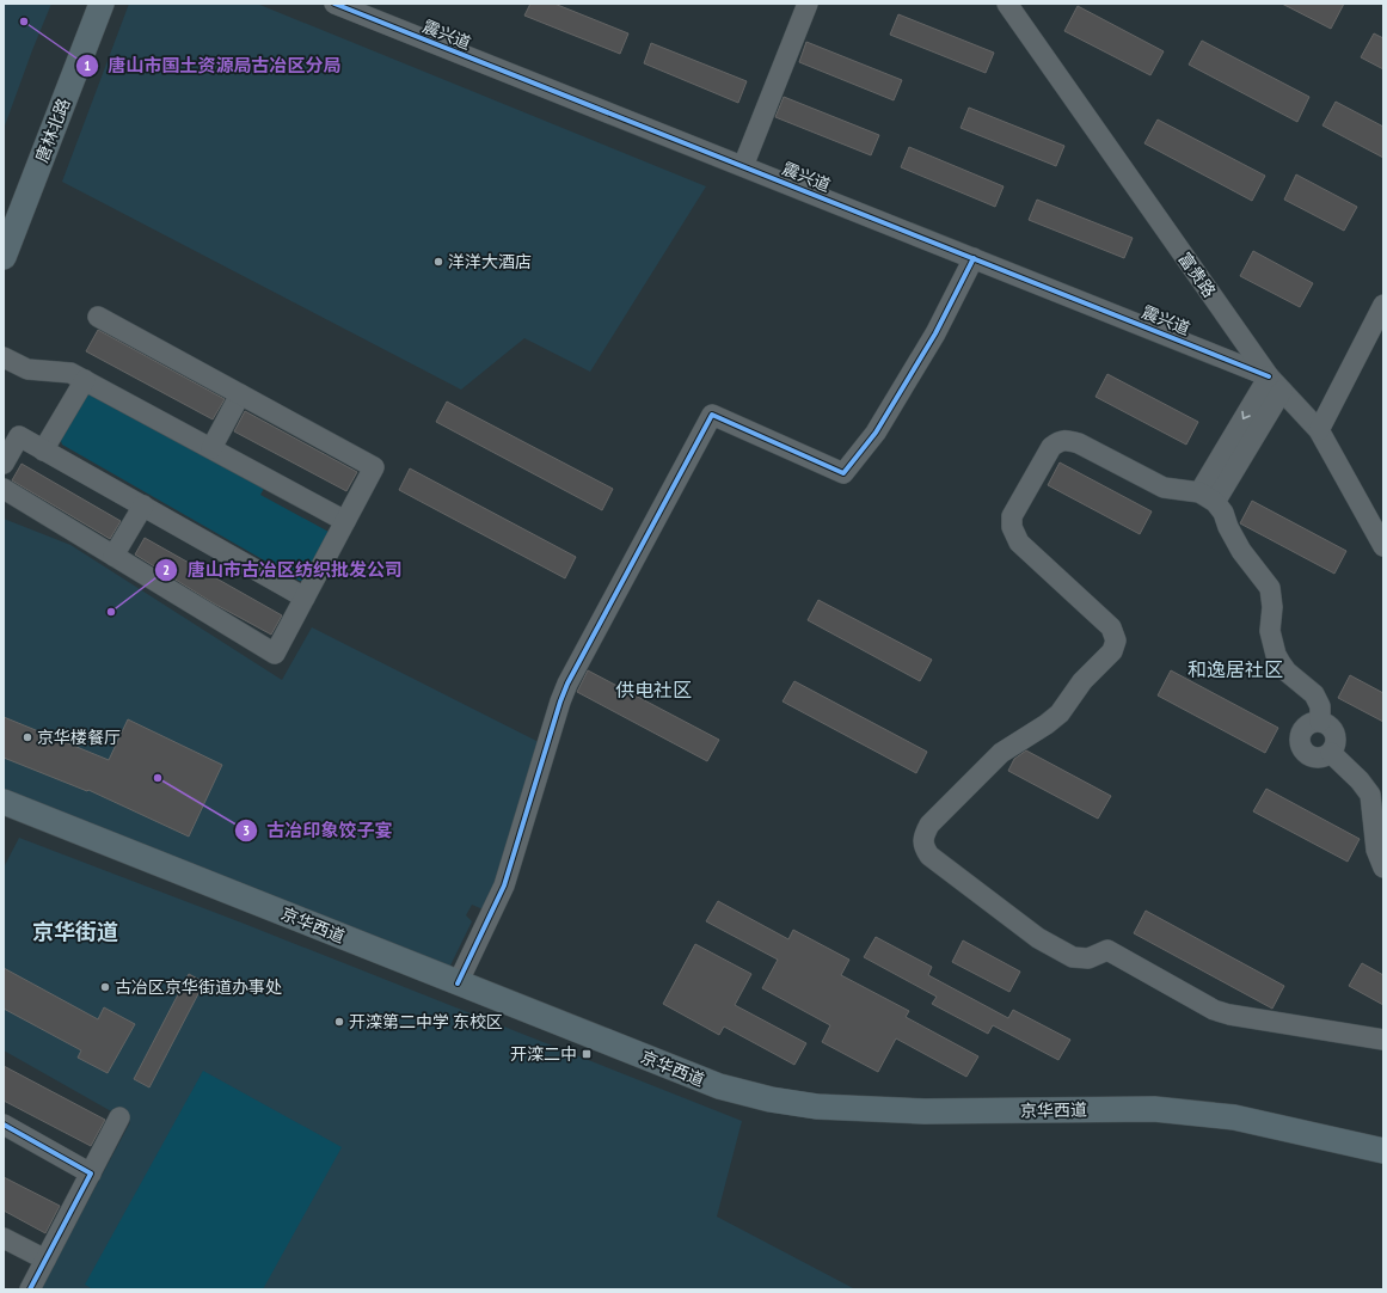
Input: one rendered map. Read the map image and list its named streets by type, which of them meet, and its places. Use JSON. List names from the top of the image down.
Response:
{
  "streets": {
    "main road": ["唐林北路", "京华西道"],
    "street": ["震兴道", "富贵路"]
  },
  "crossings": [
    ["震兴道", "富贵路"]
  ],
  "districts": ["和逸居社区", "供电社区", "京华街道"],
  "places": {
    "other": [
      "唐山市国土资源局古冶区分局",
      "洋洋大酒店",
      "唐山市古冶区纺织批发公司",
      "京华楼餐厅",
      "古冶印象饺子宴",
      "古冶区京华街道办事处",
      "开滦第二中学 东校区"
    ],
    "transit": ["开滦二中"]
  }
}
